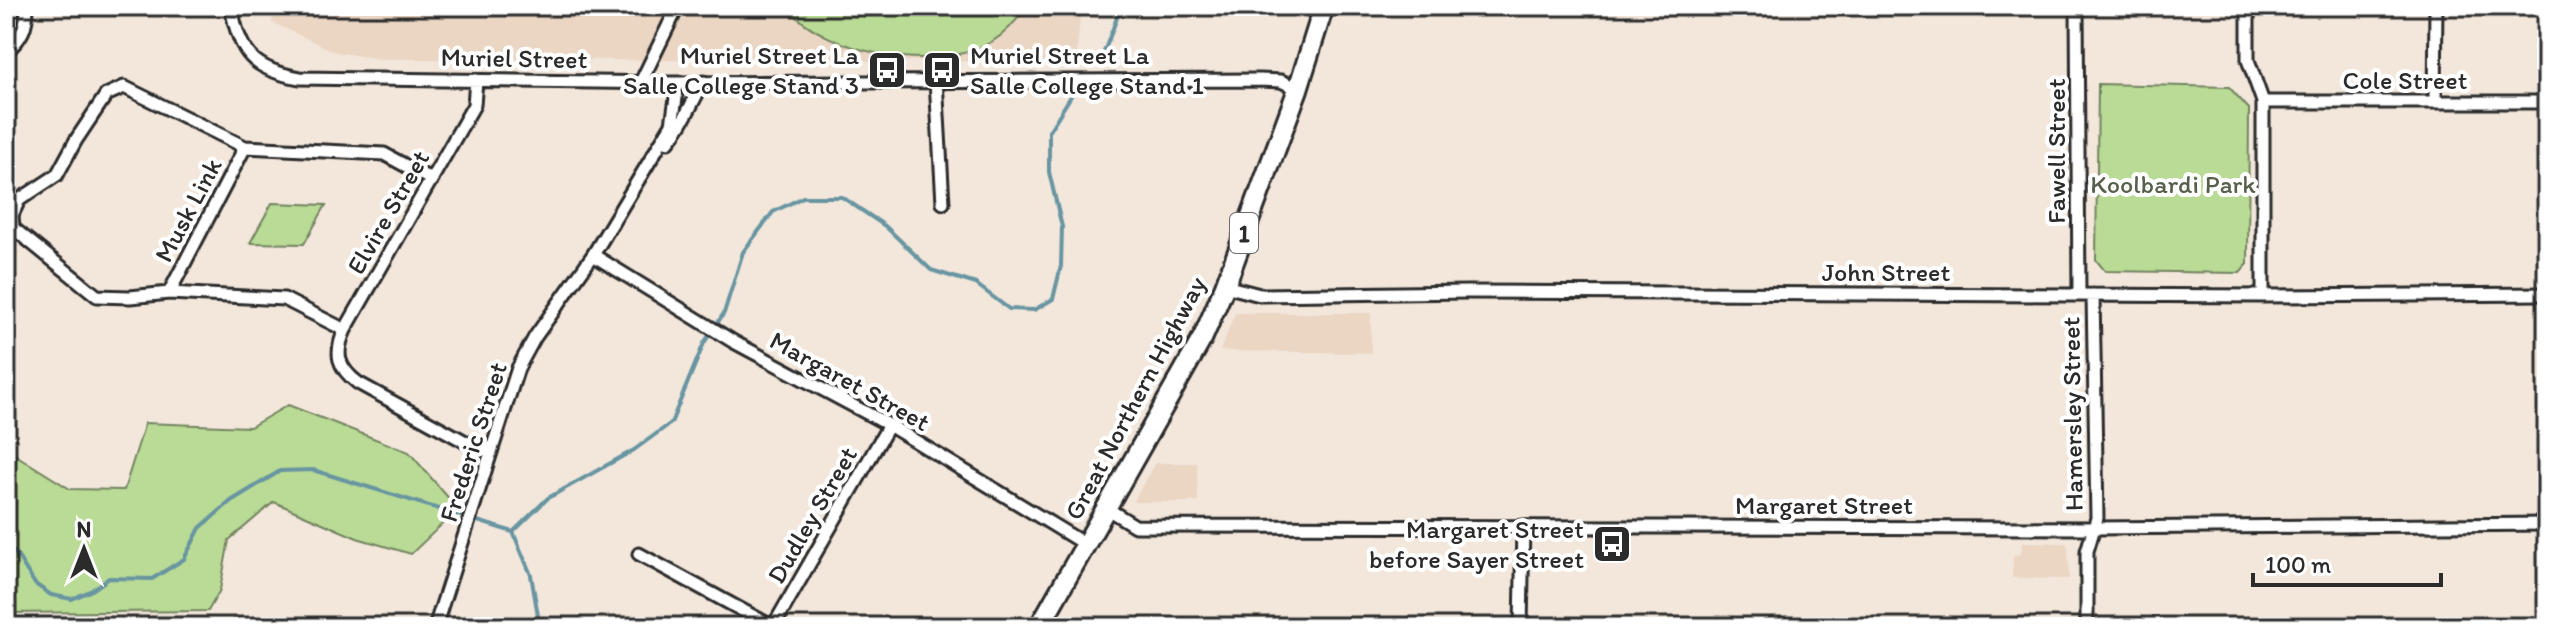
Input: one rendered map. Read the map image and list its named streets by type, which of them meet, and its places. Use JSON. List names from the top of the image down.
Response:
{
  "streets": {
    "main road": ["1", "Great Northern Highway"],
    "street": [
      "Muriel Street",
      "Cole Street",
      "Fawell Street",
      "Musk Link",
      "Elvire Street",
      "John Street",
      "Margaret Street",
      "Hamersley Street",
      "Frederic Street",
      "Dudley Street"
    ]
  },
  "crossings": [
    ["Muriel Street", "Elvire Street"],
    ["Muriel Street", "Great Northern Highway"],
    ["Muriel Street", "Frederic Street"],
    ["Fawell Street", "John Street"],
    ["Elvire Street", "Frederic Street"],
    ["John Street", "Great Northern Highway"],
    ["John Street", "Hamersley Street"],
    ["Margaret Street", "Great Northern Highway"],
    ["Margaret Street", "Hamersley Street"],
    ["Margaret Street", "Frederic Street"],
    ["Margaret Street", "Dudley Street"]
  ],
  "parks": ["Koolbardi Park"],
  "places": {
    "bus stop": ["Muriel Street La Salle College Stand 3", "Muriel Street La Salle College Stand 1", "Margaret Street before Sayer Street"]
  },
  "scale_bar": "100 m",
  "north": "top"
}
